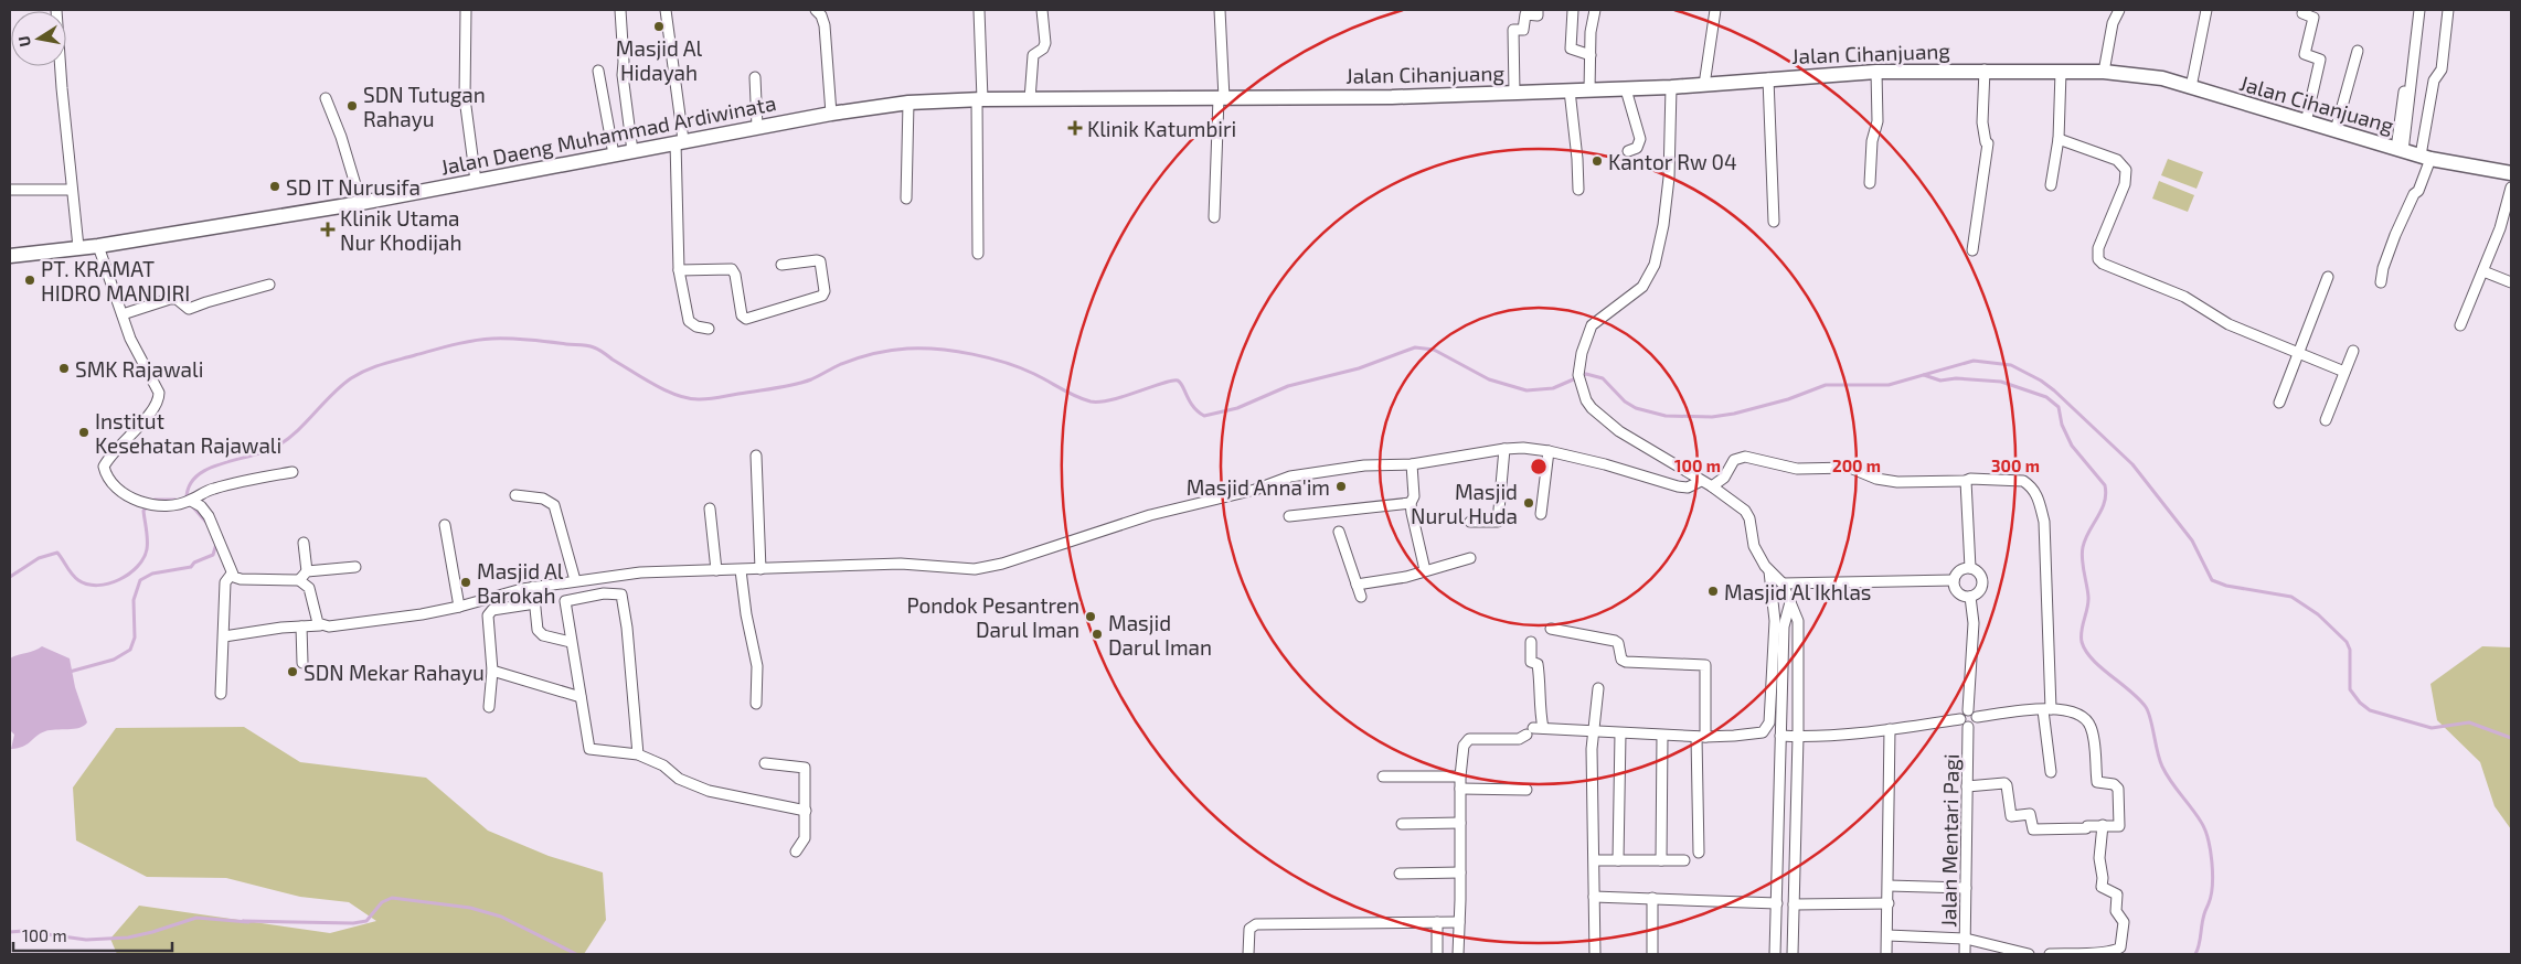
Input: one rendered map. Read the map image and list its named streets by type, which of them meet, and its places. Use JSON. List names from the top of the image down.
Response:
{
  "streets": {
    "main road": ["Jalan Cihanjuang", "Jalan Daeng Muhammad Ardiwinata"],
    "street": ["Jalan Mentari Pagi"]
  },
  "crossings": [
    ["Jalan Cihanjuang", "Jalan Daeng Muhammad Ardiwinata"]
  ],
  "places": {
    "other": [
      "Masjid Al Hidayah",
      "SDN Tutugan Rahayu",
      "Kantor Rw 04",
      "SD IT Nurusifa",
      "PT. KRAMAT HIDRO MANDIRI",
      "SMK Rajawali",
      "Institut Kesehatan Rajawali",
      "Masjid Anna'im",
      "Masjid Nurul Huda",
      "Masjid Al Barokah",
      "Masjid Al Ikhlas",
      "Pondok Pesantren Darul Iman",
      "Masjid Darul Iman",
      "SDN Mekar Rahayu"
    ],
    "health": ["Klinik Katumbiri", "Klinik Utama Nur Khodijah"]
  },
  "scale_bar": "100 m",
  "north": "left",
  "rings": ["100 m", "200 m", "300 m"]
}
